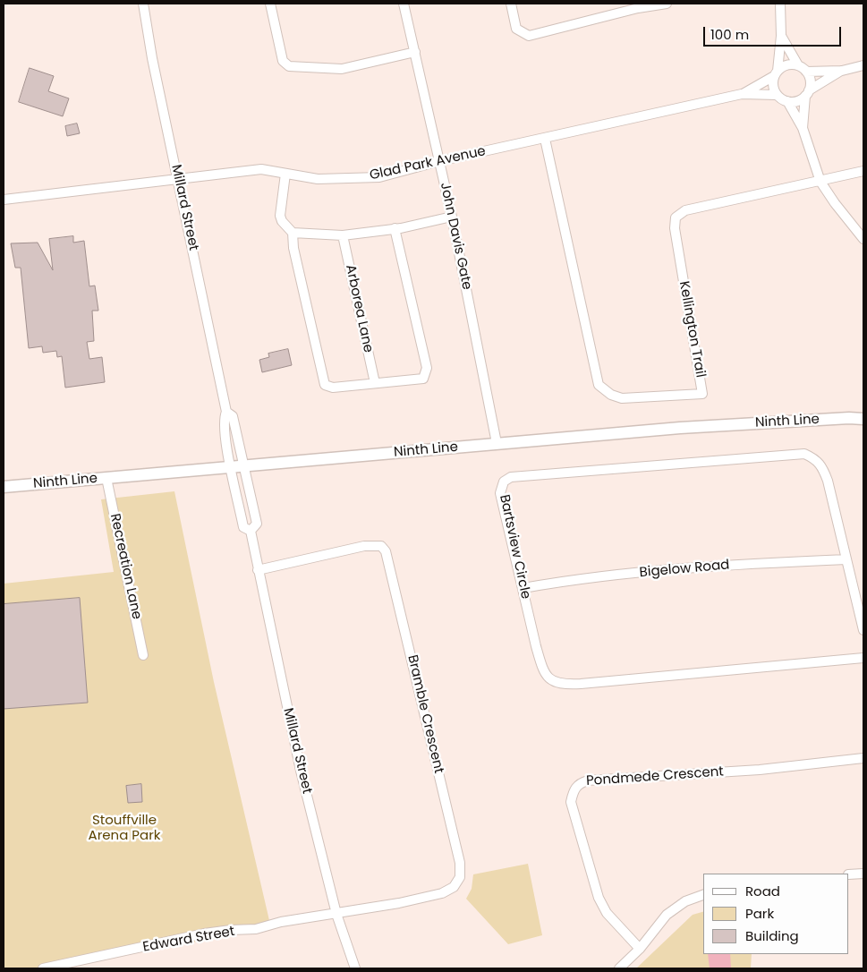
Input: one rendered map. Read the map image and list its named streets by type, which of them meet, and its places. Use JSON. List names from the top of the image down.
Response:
{
  "streets": {
    "main road": ["Ninth Line"],
    "street": [
      "Glad Park Avenue",
      "Millard Street",
      "John Davis Gate",
      "Arborea Lane",
      "Kellington Trail",
      "Bartsview Circle",
      "Recreation Lane",
      "Bigelow Road",
      "Bramble Crescent",
      "Pondmede Crescent",
      "Edward Street"
    ]
  },
  "crossings": [
    ["Glad Park Avenue", "Millard Street"],
    ["Glad Park Avenue", "John Davis Gate"],
    ["Glad Park Avenue", "Kellington Trail"],
    ["Millard Street", "Ninth Line"],
    ["Millard Street", "Bramble Crescent"],
    ["Millard Street", "Edward Street"],
    ["John Davis Gate", "Ninth Line"],
    ["Ninth Line", "Recreation Lane"],
    ["Bartsview Circle", "Bigelow Road"],
    ["Bramble Crescent", "Edward Street"]
  ],
  "parks": ["Stouffville Arena Park"],
  "legend": ["Road", "Park", "Building"],
  "scale_bar": "100 m"
}
